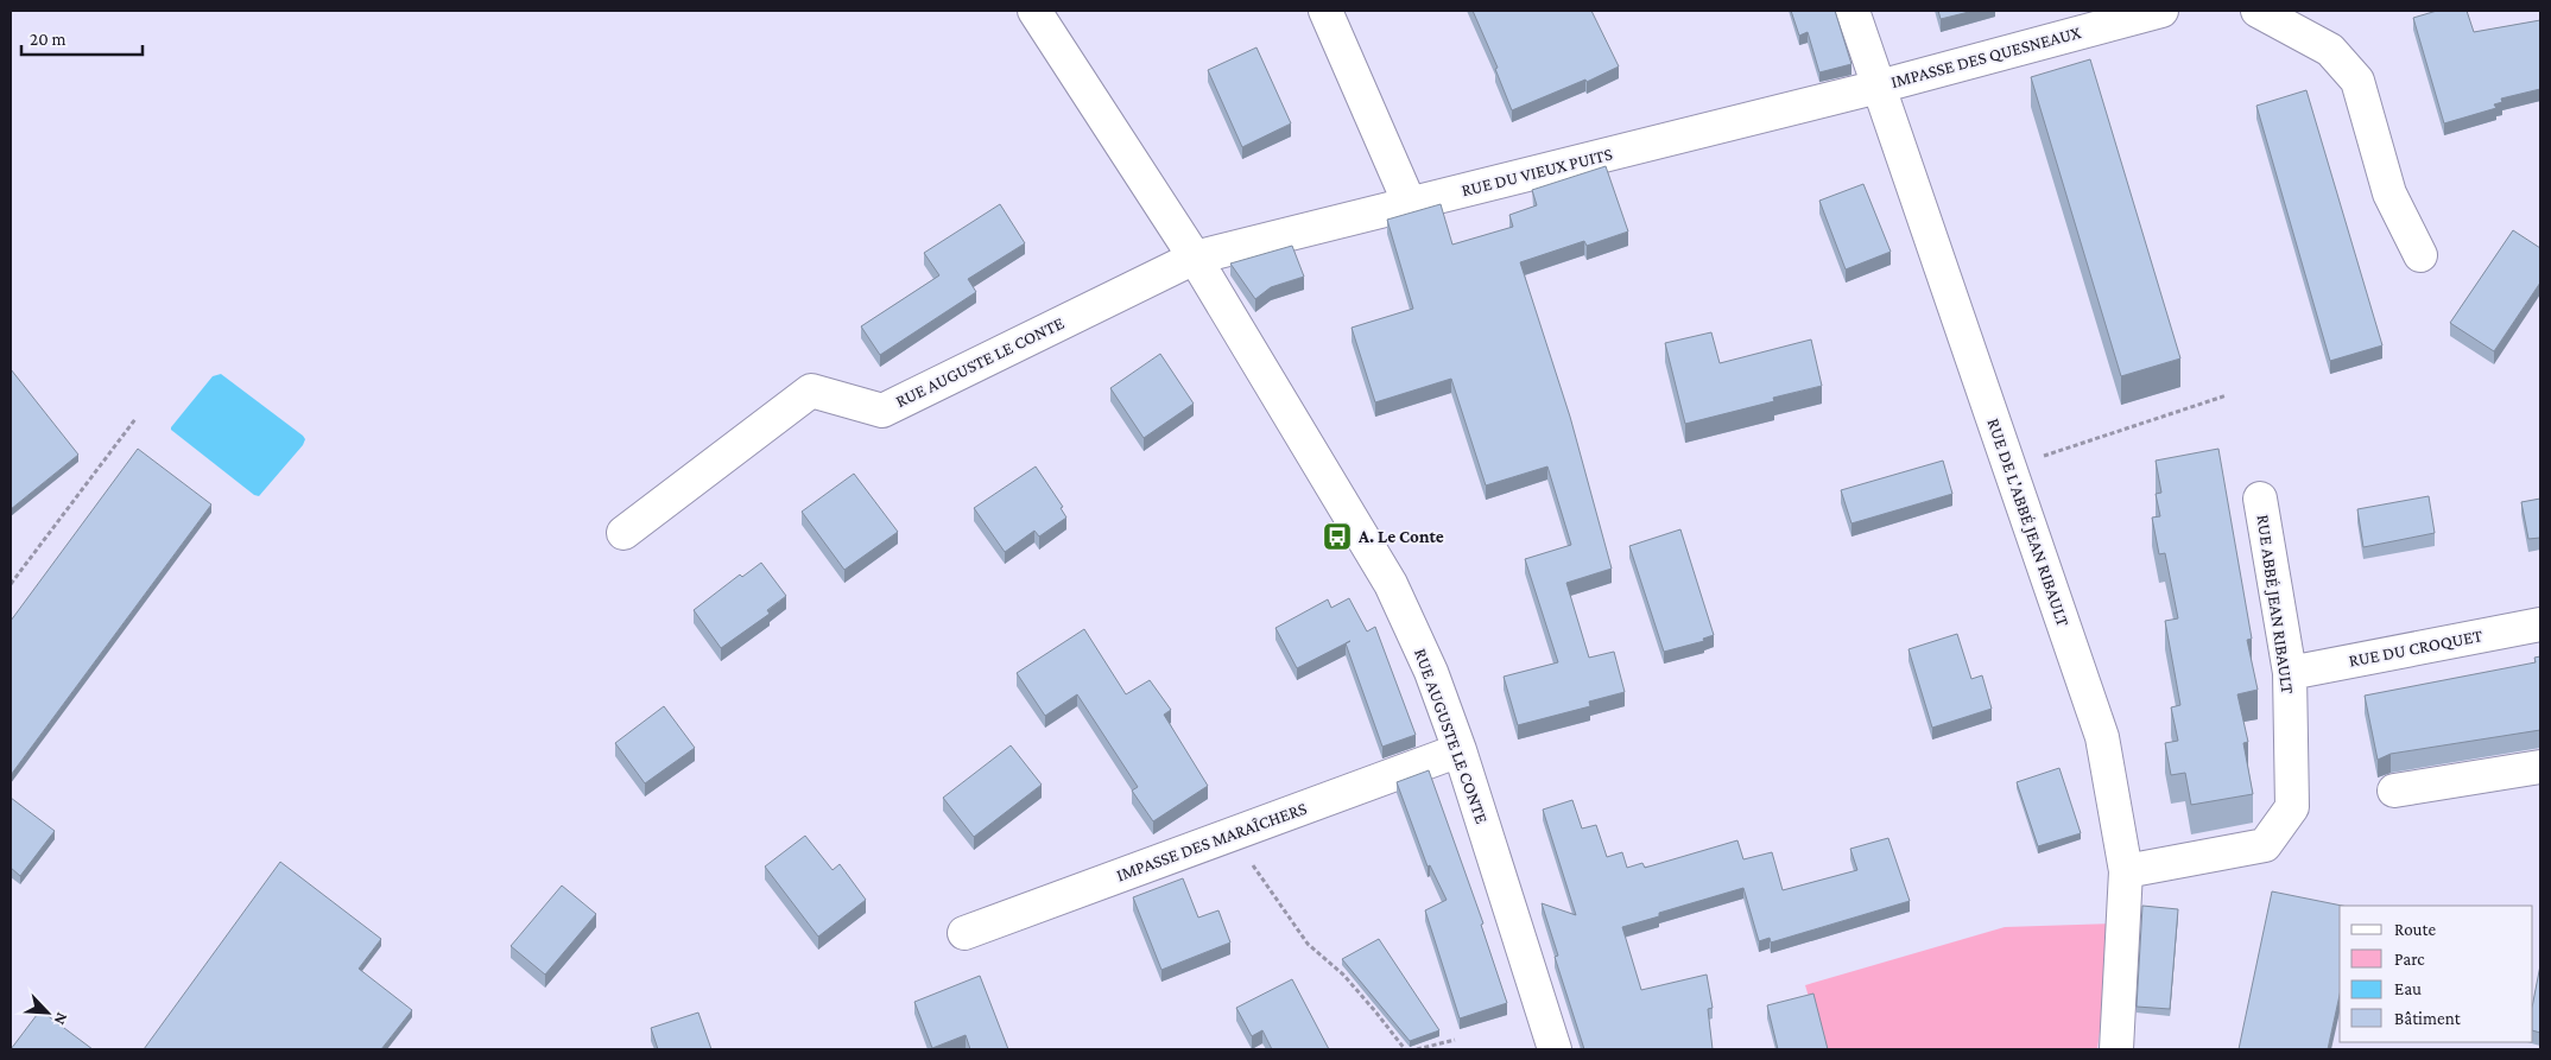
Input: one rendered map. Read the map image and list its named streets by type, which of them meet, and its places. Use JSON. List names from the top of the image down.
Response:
{
  "streets": {
    "street": [
      "IMPASSE DES QUESNEAUX",
      "RUE DU VIEUX PUITS",
      "RUE AUGUSTE LE CONTE",
      "RUE DE L'ABBÉ JEAN RIBAULT",
      "RUE ABBÉ JEAN RIBAULT",
      "RUE DU CROQUET",
      "IMPASSE DES MARAÎCHERS"
    ]
  },
  "crossings": [
    ["IMPASSE DES QUESNEAUX", "RUE DU VIEUX PUITS"],
    ["IMPASSE DES QUESNEAUX", "RUE DE L'ABBÉ JEAN RIBAULT"],
    ["RUE DU VIEUX PUITS", "RUE AUGUSTE LE CONTE"],
    ["RUE DU VIEUX PUITS", "RUE DE L'ABBÉ JEAN RIBAULT"],
    ["RUE AUGUSTE LE CONTE", "IMPASSE DES MARAÎCHERS"],
    ["RUE DE L'ABBÉ JEAN RIBAULT", "RUE ABBÉ JEAN RIBAULT"],
    ["RUE ABBÉ JEAN RIBAULT", "RUE DU CROQUET"]
  ],
  "places": {
    "bus stop": ["A. Le Conte"]
  },
  "legend": [
    "Route",
    "Parc",
    "Eau",
    "Bâtiment"
  ],
  "scale_bar": "20 m",
  "north": "bottom right"
}
